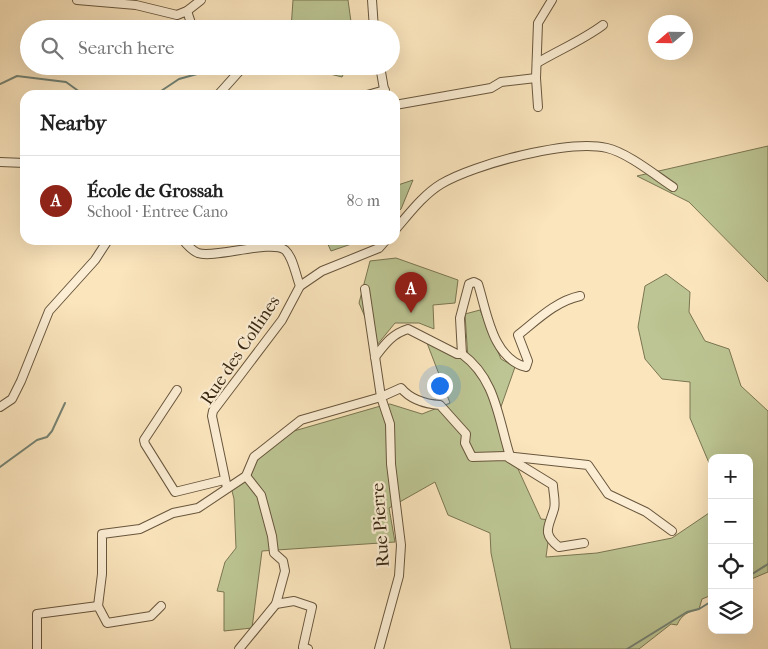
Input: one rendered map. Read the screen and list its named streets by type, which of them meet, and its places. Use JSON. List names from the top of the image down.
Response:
{
  "streets": {
    "street": ["Rue des Collines", "Rue Pierre"]
  },
  "north": "left",
  "page": {
    "search": "Search here",
    "heading": "Nearby",
    "list": [
      {
        "mark": "A",
        "name": "École de Grossah",
        "note": "School · Entree Cano",
        "value": "80 m"
      }
    ],
    "pins": "A",
    "map_buttons": ["+", "−"]
  }
}
